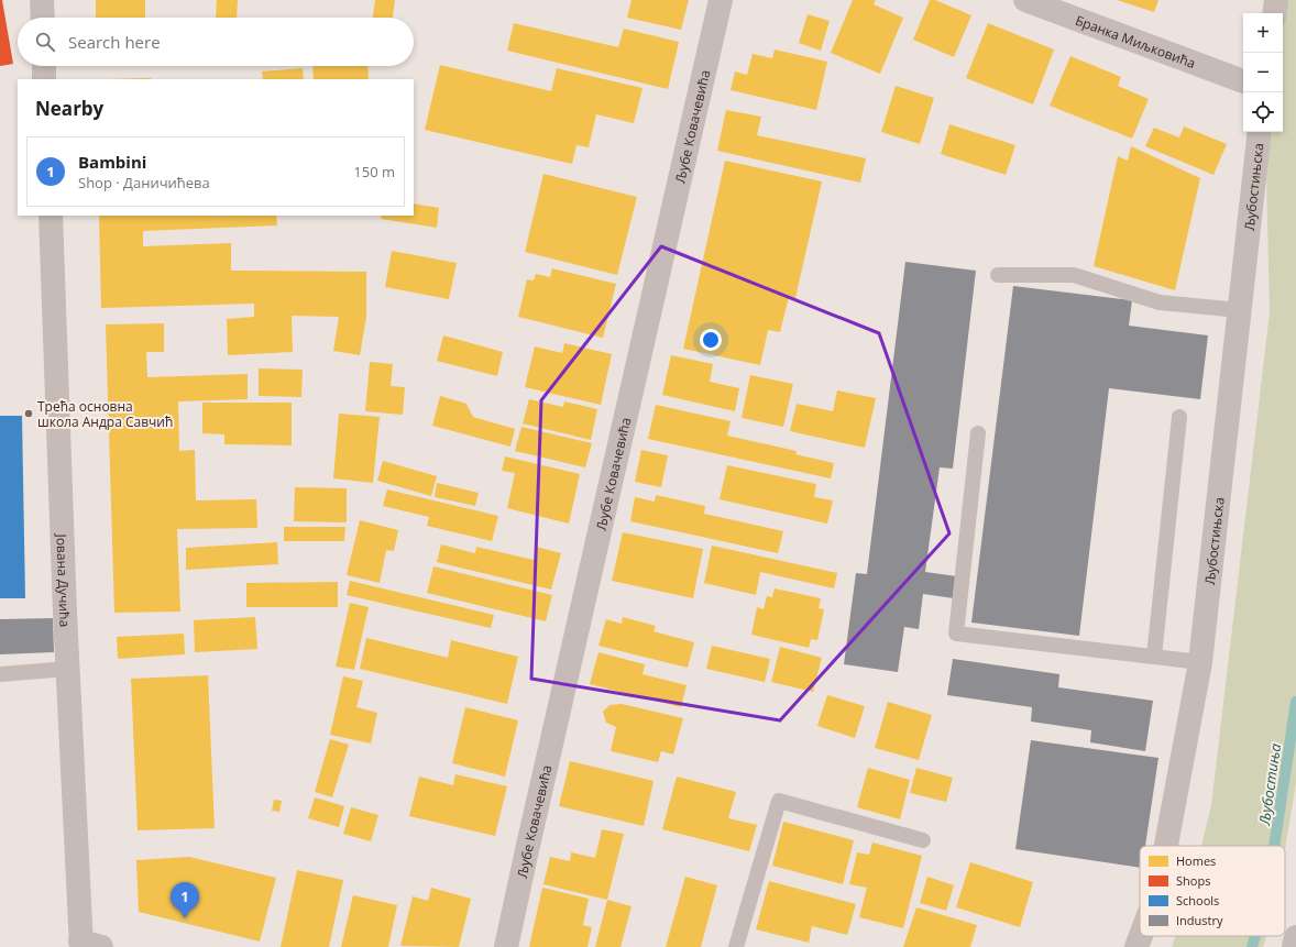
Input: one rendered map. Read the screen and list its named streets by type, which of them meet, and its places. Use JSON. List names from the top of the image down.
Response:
{
  "streets": {
    "street": [
      "Бранка Миљковића",
      "Љубе Ковачевића",
      "Љубостињска",
      "Јована Дучића"
    ]
  },
  "water": ["Љубостиња"],
  "places": ["Трећа основна школа Андра Савчић"],
  "legend": [
    "Homes",
    "Shops",
    "Schools",
    "Industry"
  ],
  "page": {
    "map_buttons": ["+", "−"],
    "search": "Search here",
    "heading": "Nearby",
    "list": [
      {
        "mark": "1",
        "name": "Bambini",
        "note": "Shop · Даничићева",
        "value": "150 m"
      }
    ],
    "pins": "1"
  }
}
